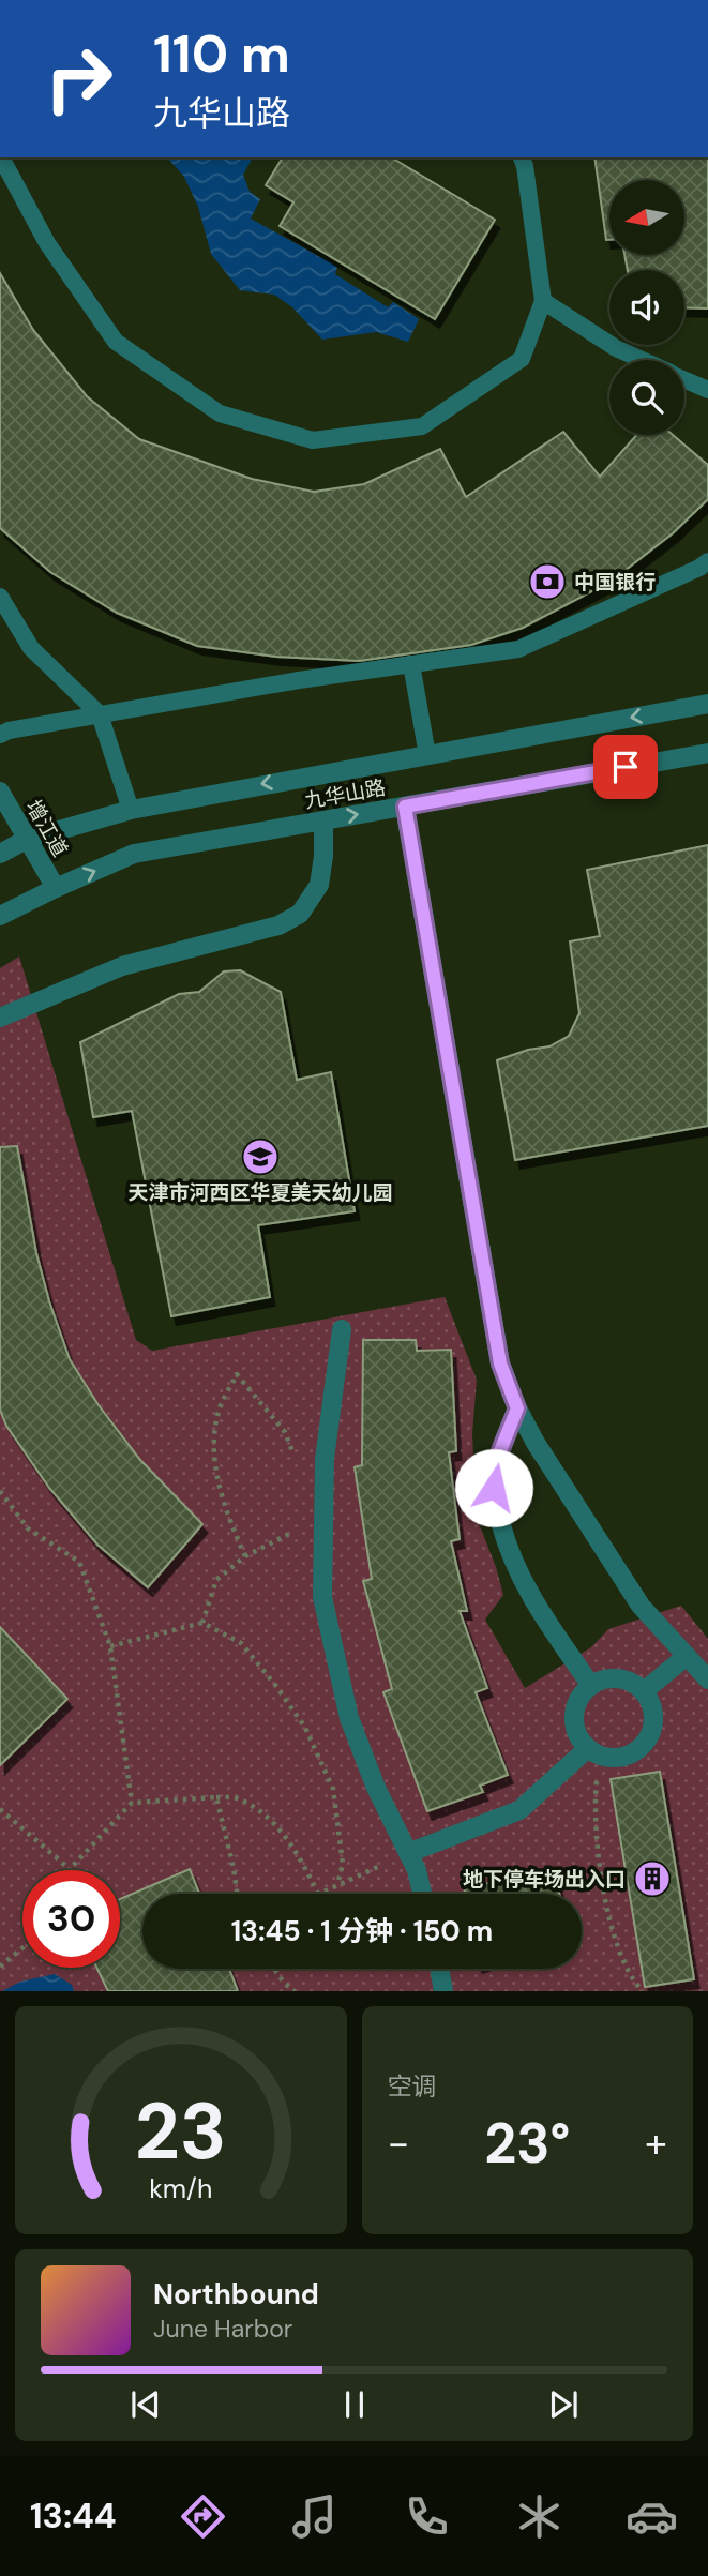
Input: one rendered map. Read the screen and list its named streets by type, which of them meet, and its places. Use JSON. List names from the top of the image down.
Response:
{
  "streets": {
    "street": ["九华山路", "增江道"]
  },
  "crossings": [
    ["九华山路", "增江道"]
  ],
  "places": {
    "bank": ["中国银行"],
    "school or university": ["天津市河西区华夏美天幼儿园"],
    "building": ["地下停车场出入口"]
  },
  "north": "left",
  "page": {
    "turn": ["110 m", "九华山路"],
    "limit": "30",
    "trip": "13:45 · 1 分钟 · 150 m",
    "tile": "空调",
    "heat": ["−", "23°", "+"],
    "song": ["Northbound", "June Harbor"],
    "tabs": "13:44",
    "gauge": ["23", "km/h"]
  }
}
